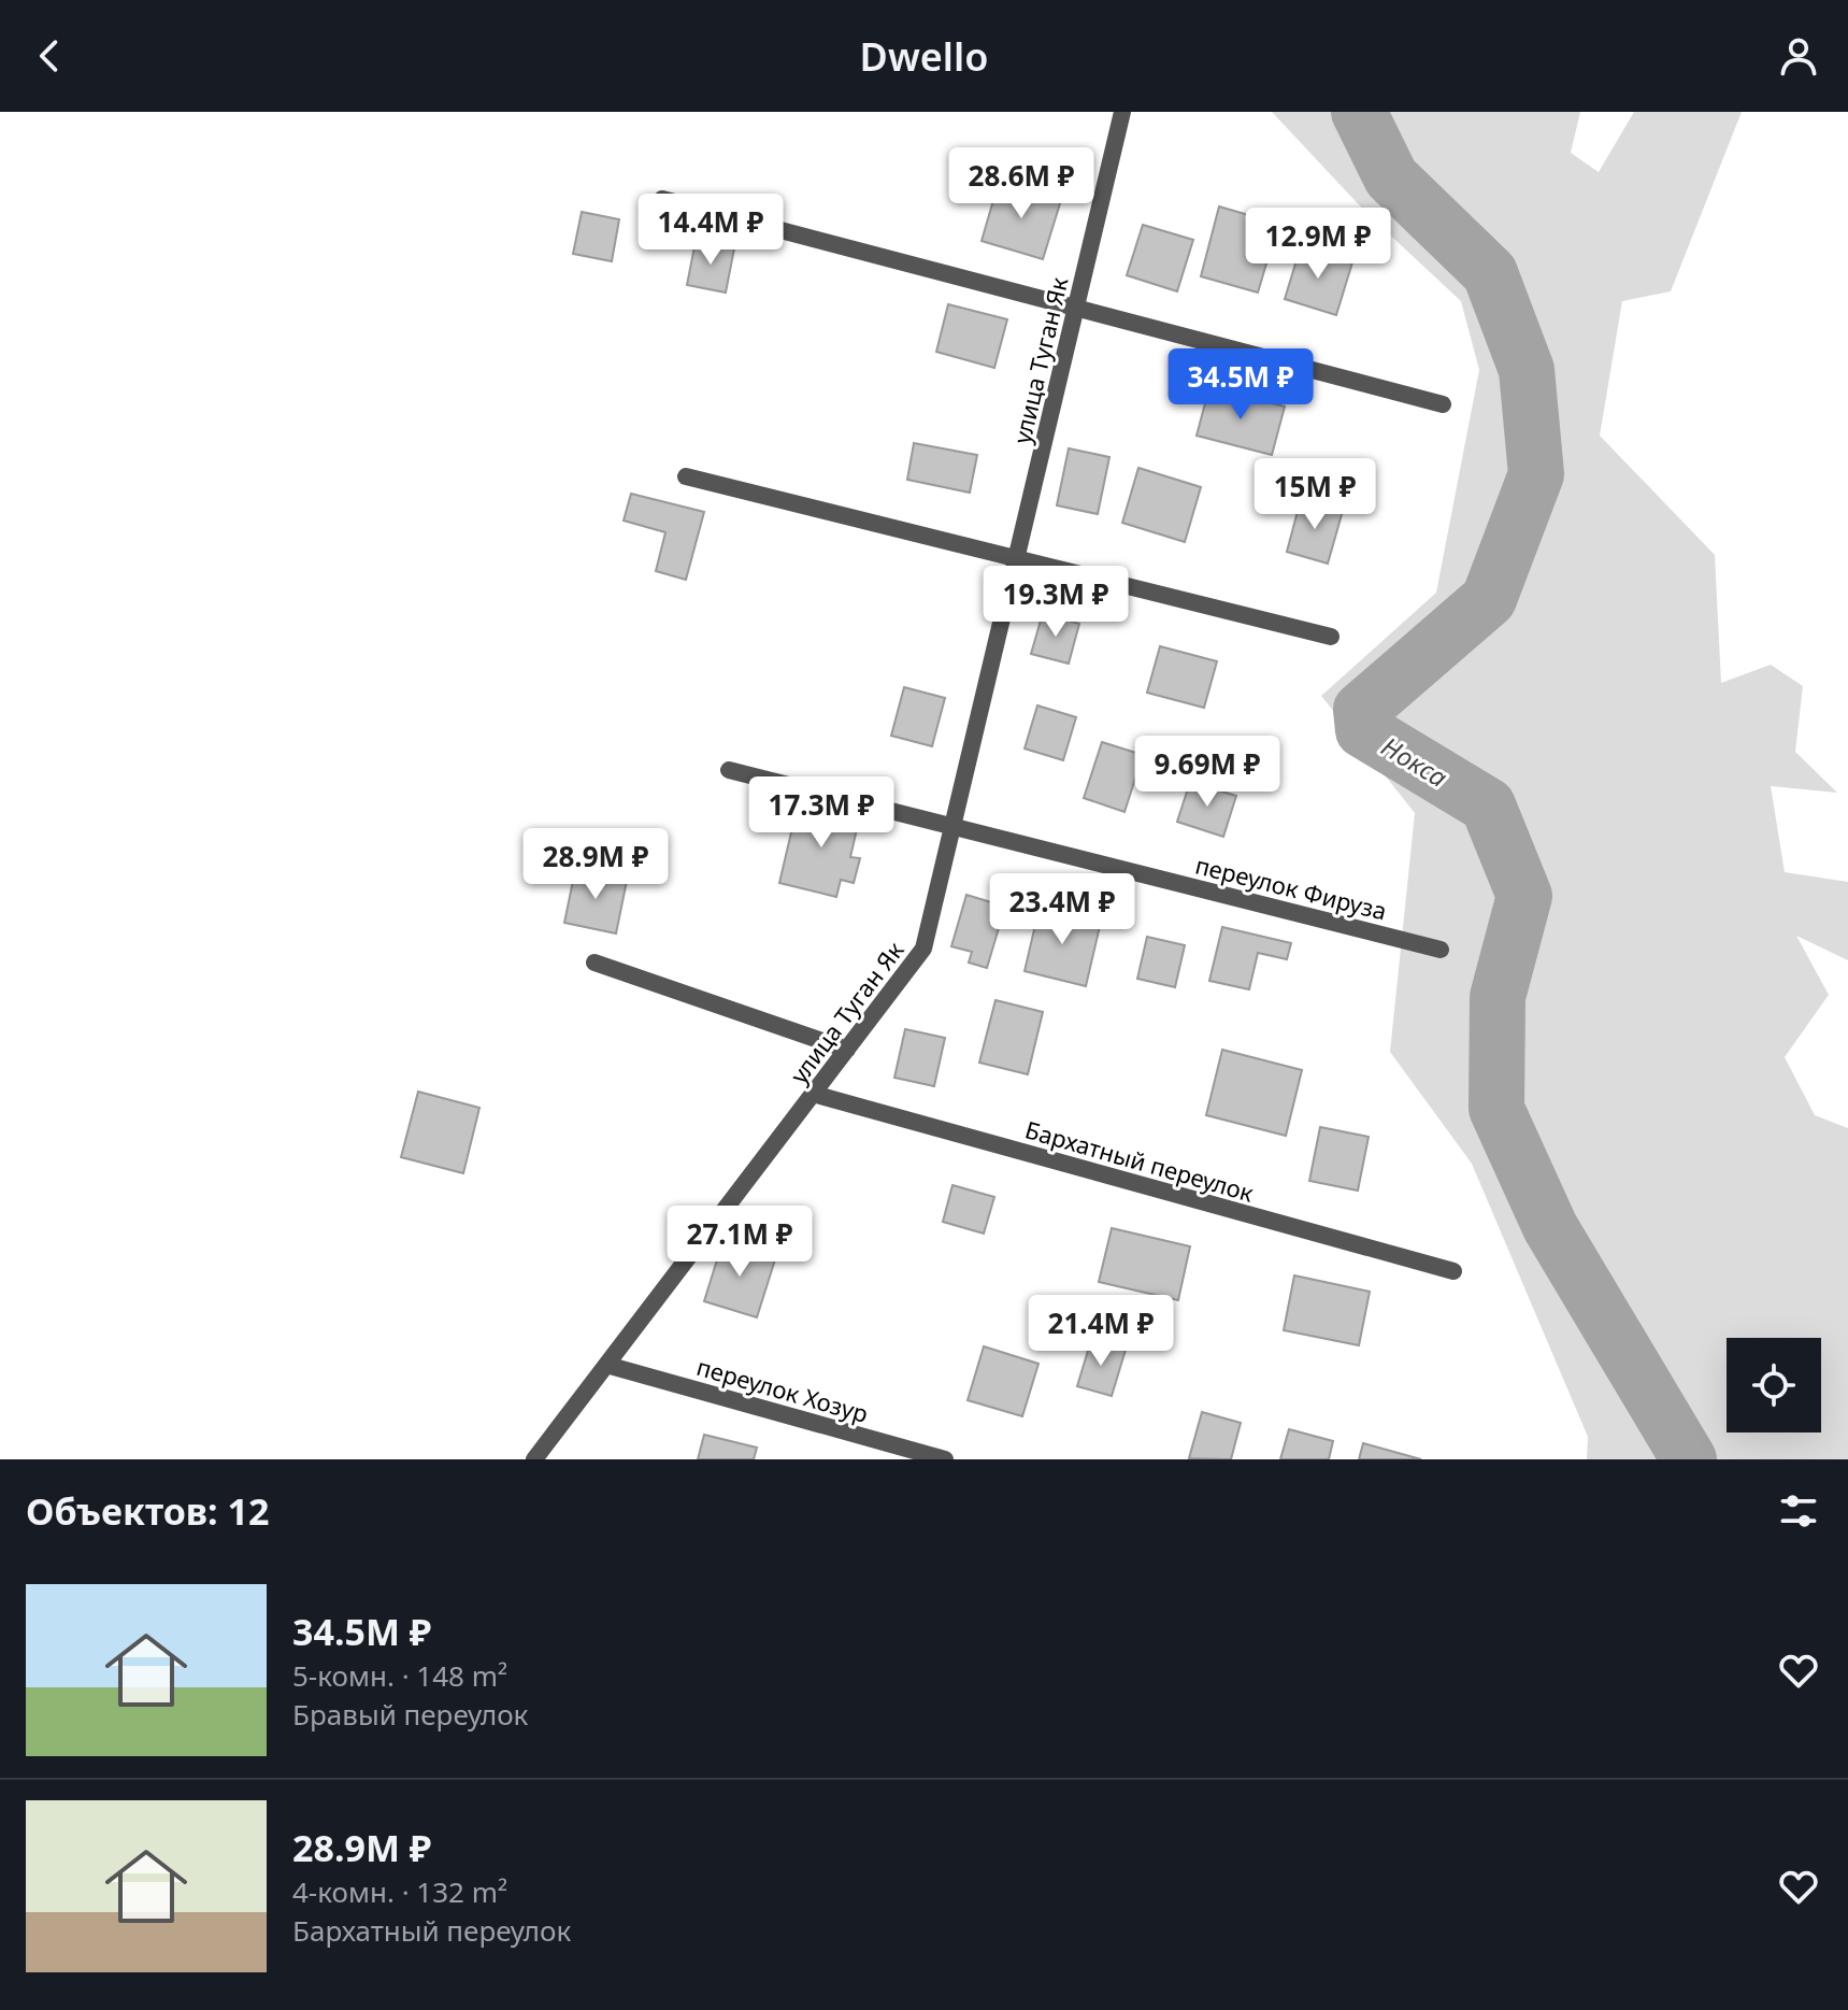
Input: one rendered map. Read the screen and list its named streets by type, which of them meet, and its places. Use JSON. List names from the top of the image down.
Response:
{
  "streets": {
    "street": [
      "улица Туган Як",
      "переулок Фируза",
      "Бархатный переулок",
      "переулок Хозур"
    ]
  },
  "crossings": [
    ["улица Туган Як", "переулок Фируза"],
    ["улица Туган Як", "Бархатный переулок"],
    ["улица Туган Як", "переулок Хозур"]
  ],
  "water": ["Нокса"],
  "page": {
    "header": "Dwello",
    "price": [
      "28.6M ₽",
      "14.4M ₽",
      "12.9M ₽",
      "34.5M ₽",
      "15M ₽",
      "19.3M ₽",
      "9.69M ₽",
      "17.3M ₽",
      "28.9M ₽",
      "23.4M ₽",
      "27.1M ₽",
      "21.4M ₽"
    ],
    "heading": "Объектов: 12",
    "list": [
      {
        "name": "34.5M ₽",
        "note": "5-комн. · 148 m² · Бравый переулок"
      },
      {
        "name": "28.9M ₽",
        "note": "4-комн. · 132 m² · Бархатный переулок"
      }
    ]
  }
}
